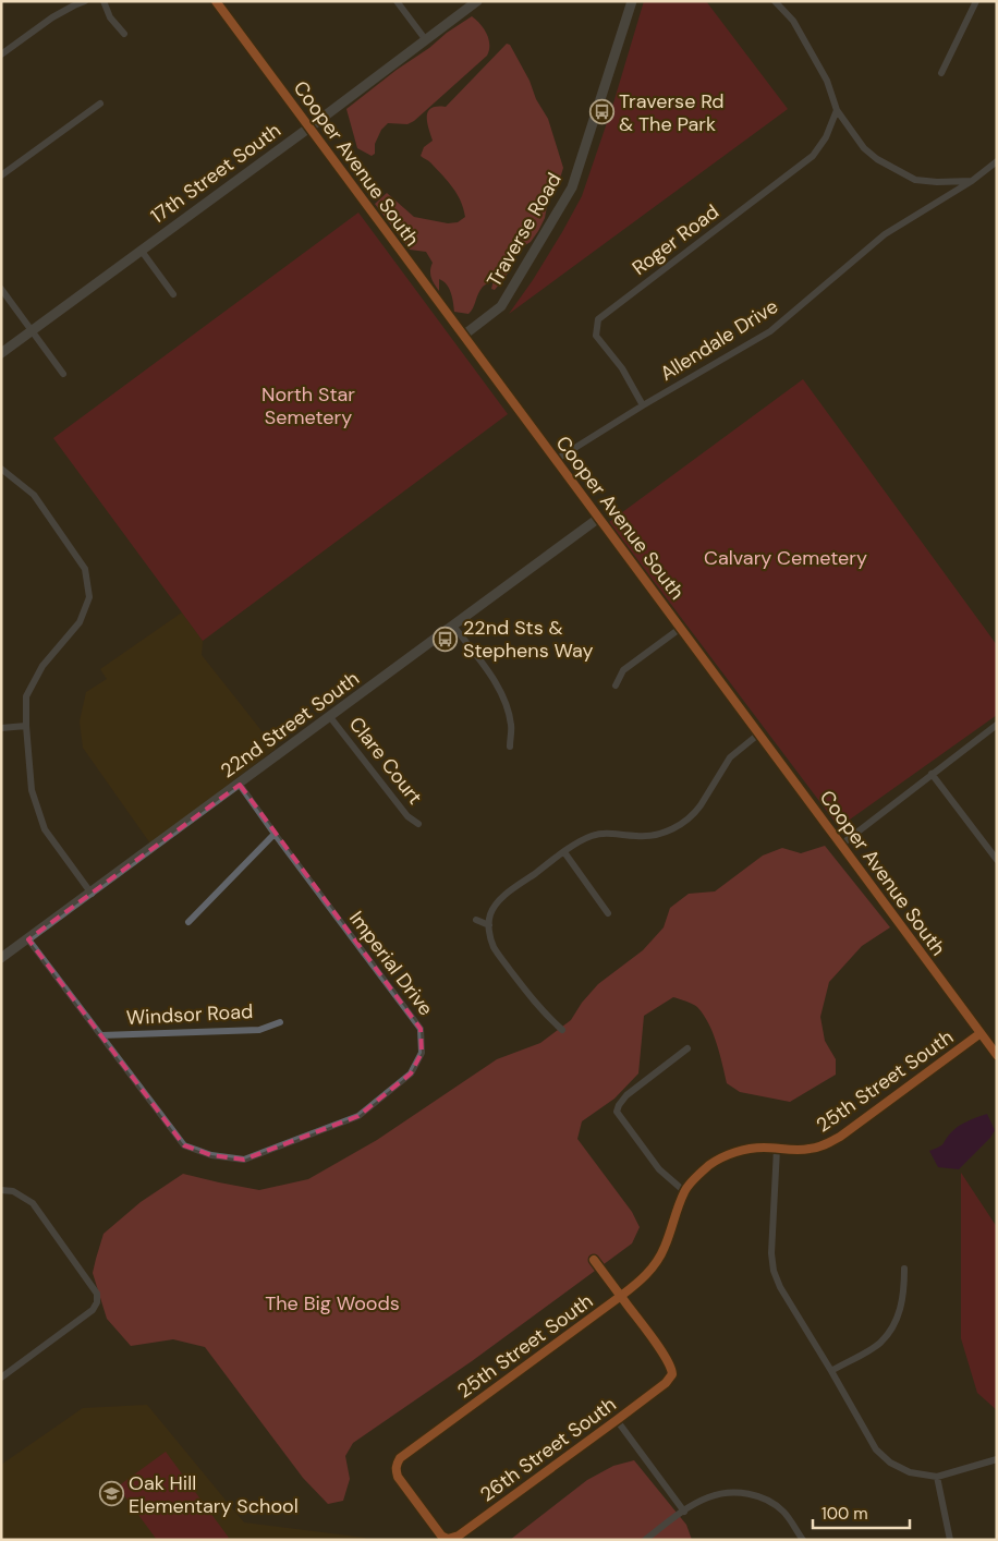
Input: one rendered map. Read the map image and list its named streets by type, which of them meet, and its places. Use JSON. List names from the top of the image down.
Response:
{
  "streets": {
    "street": [
      "Cooper Avenue South",
      "17th Street South",
      "Traverse Road",
      "Roger Road",
      "Allendale Drive",
      "22nd Street South",
      "Clare Court",
      "Imperial Drive",
      "Windsor Road",
      "25th Street South",
      "26th Street South"
    ]
  },
  "crossings": [
    ["Cooper Avenue South", "17th Street South"],
    ["Cooper Avenue South", "Traverse Road"],
    ["Cooper Avenue South", "Allendale Drive"],
    ["Cooper Avenue South", "22nd Street South"],
    ["Cooper Avenue South", "25th Street South"],
    ["Roger Road", "Allendale Drive"],
    ["22nd Street South", "Clare Court"],
    ["22nd Street South", "Imperial Drive"],
    ["Imperial Drive", "Windsor Road"],
    ["25th Street South", "26th Street South"]
  ],
  "parks": ["North Star Semetery", "Calvary Cemetery", "The Big Woods"],
  "places": {
    "bus stop": ["Traverse Rd & The Park", "22nd Sts & Stephens Way"],
    "school or university": ["Oak Hill Elementary School"]
  },
  "scale_bar": "100 m"
}
